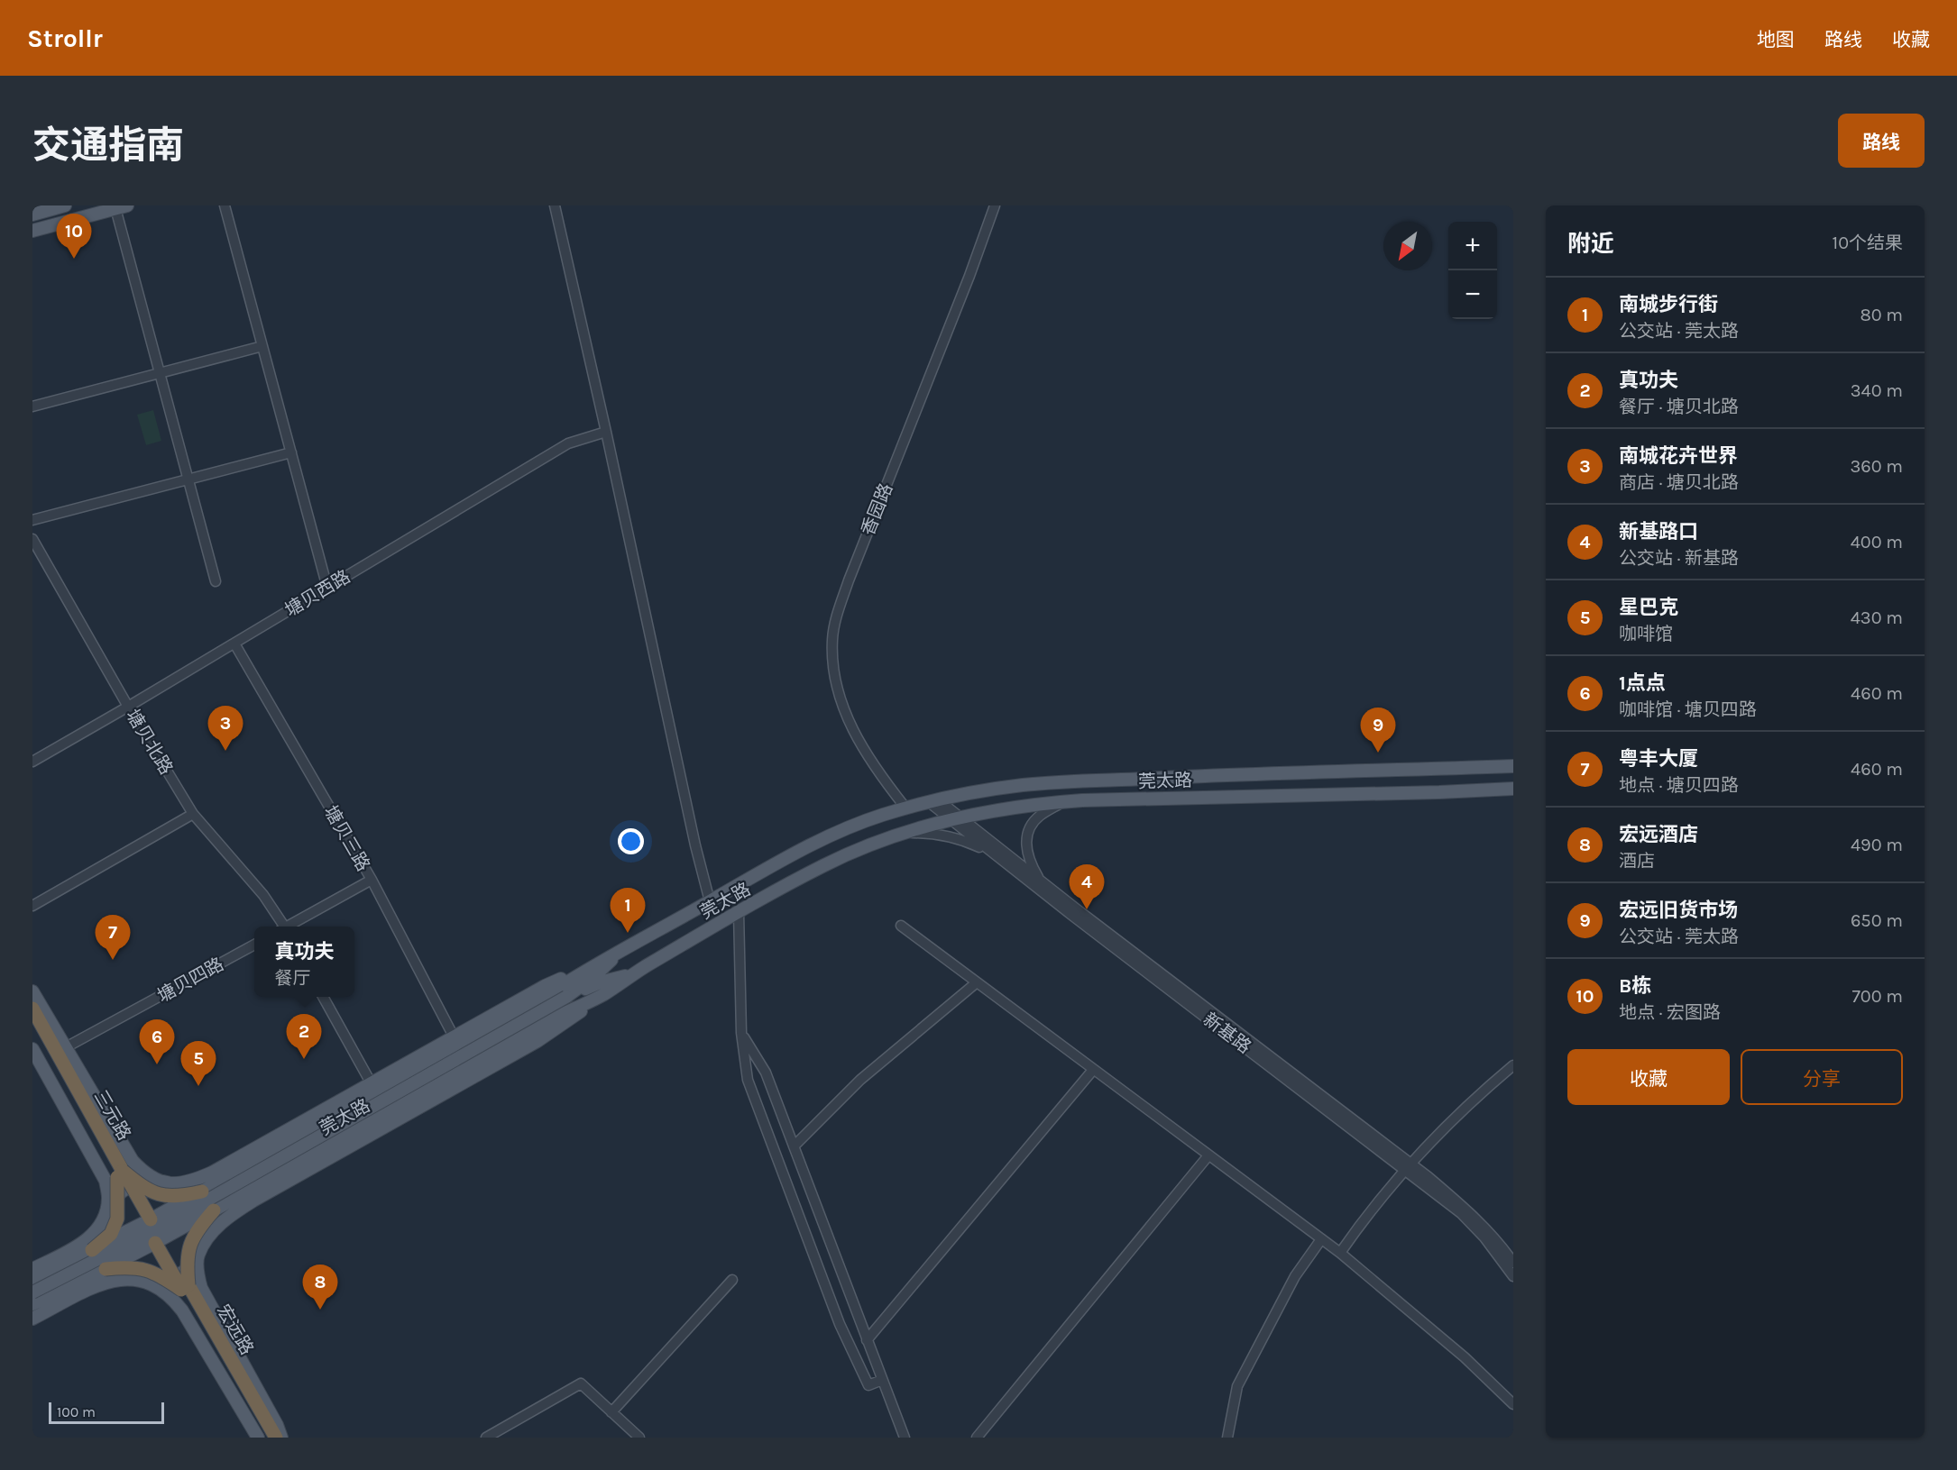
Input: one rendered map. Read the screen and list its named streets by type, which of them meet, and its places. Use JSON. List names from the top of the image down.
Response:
{
  "streets": {
    "highway": ["三元路", "宏远路"],
    "main road": ["莞太路"],
    "street": [
      "香园路",
      "塘贝西路",
      "塘贝北路",
      "塘贝三路",
      "塘贝四路",
      "新基路"
    ]
  },
  "crossings": [
    ["香园路", "莞太路"],
    ["塘贝西路", "塘贝北路"],
    ["塘贝西路", "塘贝三路"],
    ["莞太路", "新基路"],
    ["莞太路", "三元路"],
    ["莞太路", "宏远路"],
    ["三元路", "宏远路"]
  ],
  "scale_bar": "100 m",
  "north": "bottom left",
  "page": {
    "header": "Strollr",
    "nav": ["地图", "路线", "收藏"],
    "title": "交通指南",
    "buttons": [
      "路线",
      ["收藏", "分享"]
    ],
    "heading": ["附近", "10个结果"],
    "pins": [
      "10",
      "3",
      "9",
      "4",
      "1",
      "7",
      "2",
      "6",
      "5",
      "8"
    ],
    "map_buttons": ["+", "−"],
    "list": [
      {
        "mark": "1",
        "name": "南城步行街",
        "note": "公交站 · 莞太路",
        "value": "80 m"
      },
      {
        "mark": "2",
        "name": "真功夫",
        "note": "餐厅 · 塘贝北路",
        "value": "340 m"
      },
      {
        "mark": "3",
        "name": "南城花卉世界",
        "note": "商店 · 塘贝北路",
        "value": "360 m"
      },
      {
        "mark": "4",
        "name": "新基路口",
        "note": "公交站 · 新基路",
        "value": "400 m"
      },
      {
        "mark": "5",
        "name": "星巴克",
        "note": "咖啡馆",
        "value": "430 m"
      },
      {
        "mark": "6",
        "name": "1点点",
        "note": "咖啡馆 · 塘贝四路",
        "value": "460 m"
      },
      {
        "mark": "7",
        "name": "粤丰大厦",
        "note": "地点 · 塘贝四路",
        "value": "460 m"
      },
      {
        "mark": "8",
        "name": "宏远酒店",
        "note": "酒店",
        "value": "490 m"
      },
      {
        "mark": "9",
        "name": "宏远旧货市场",
        "note": "公交站 · 莞太路",
        "value": "650 m"
      },
      {
        "mark": "10",
        "name": "B栋",
        "note": "地点 · 宏图路",
        "value": "700 m"
      }
    ],
    "popup": ["真功夫", "餐厅"],
    "scale": "100 m"
  }
}
